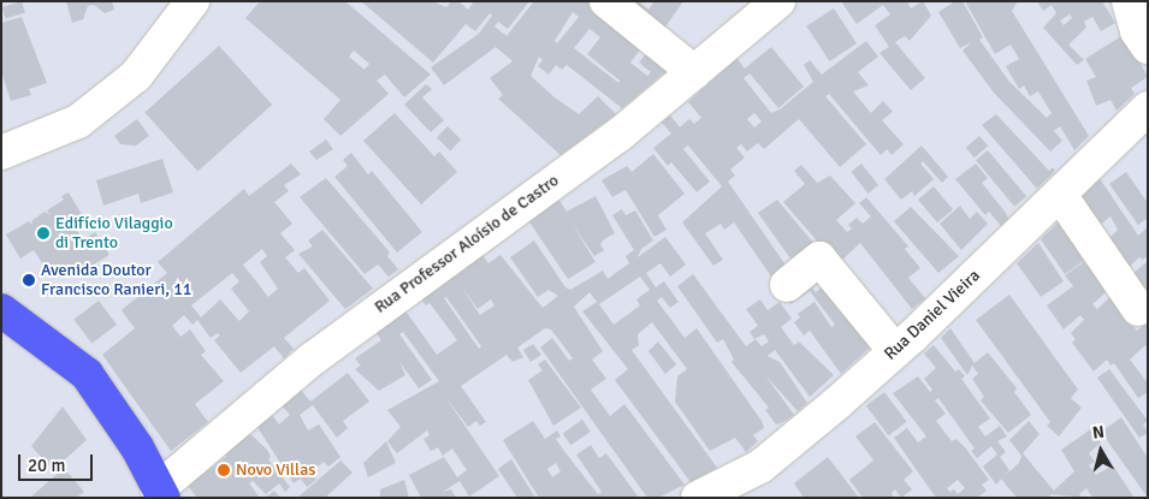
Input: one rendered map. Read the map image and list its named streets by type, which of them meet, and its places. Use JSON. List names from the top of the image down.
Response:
{
  "streets": {
    "street": ["Rua Professor Aloísio de Castro", "Rua Daniel Vieira"]
  },
  "places": ["Edifício Vilaggio di Trento", "Avenida Doutor Francisco Ranieri, 11", "Novo Villas"],
  "scale_bar": "20 m",
  "north": "top"
}
